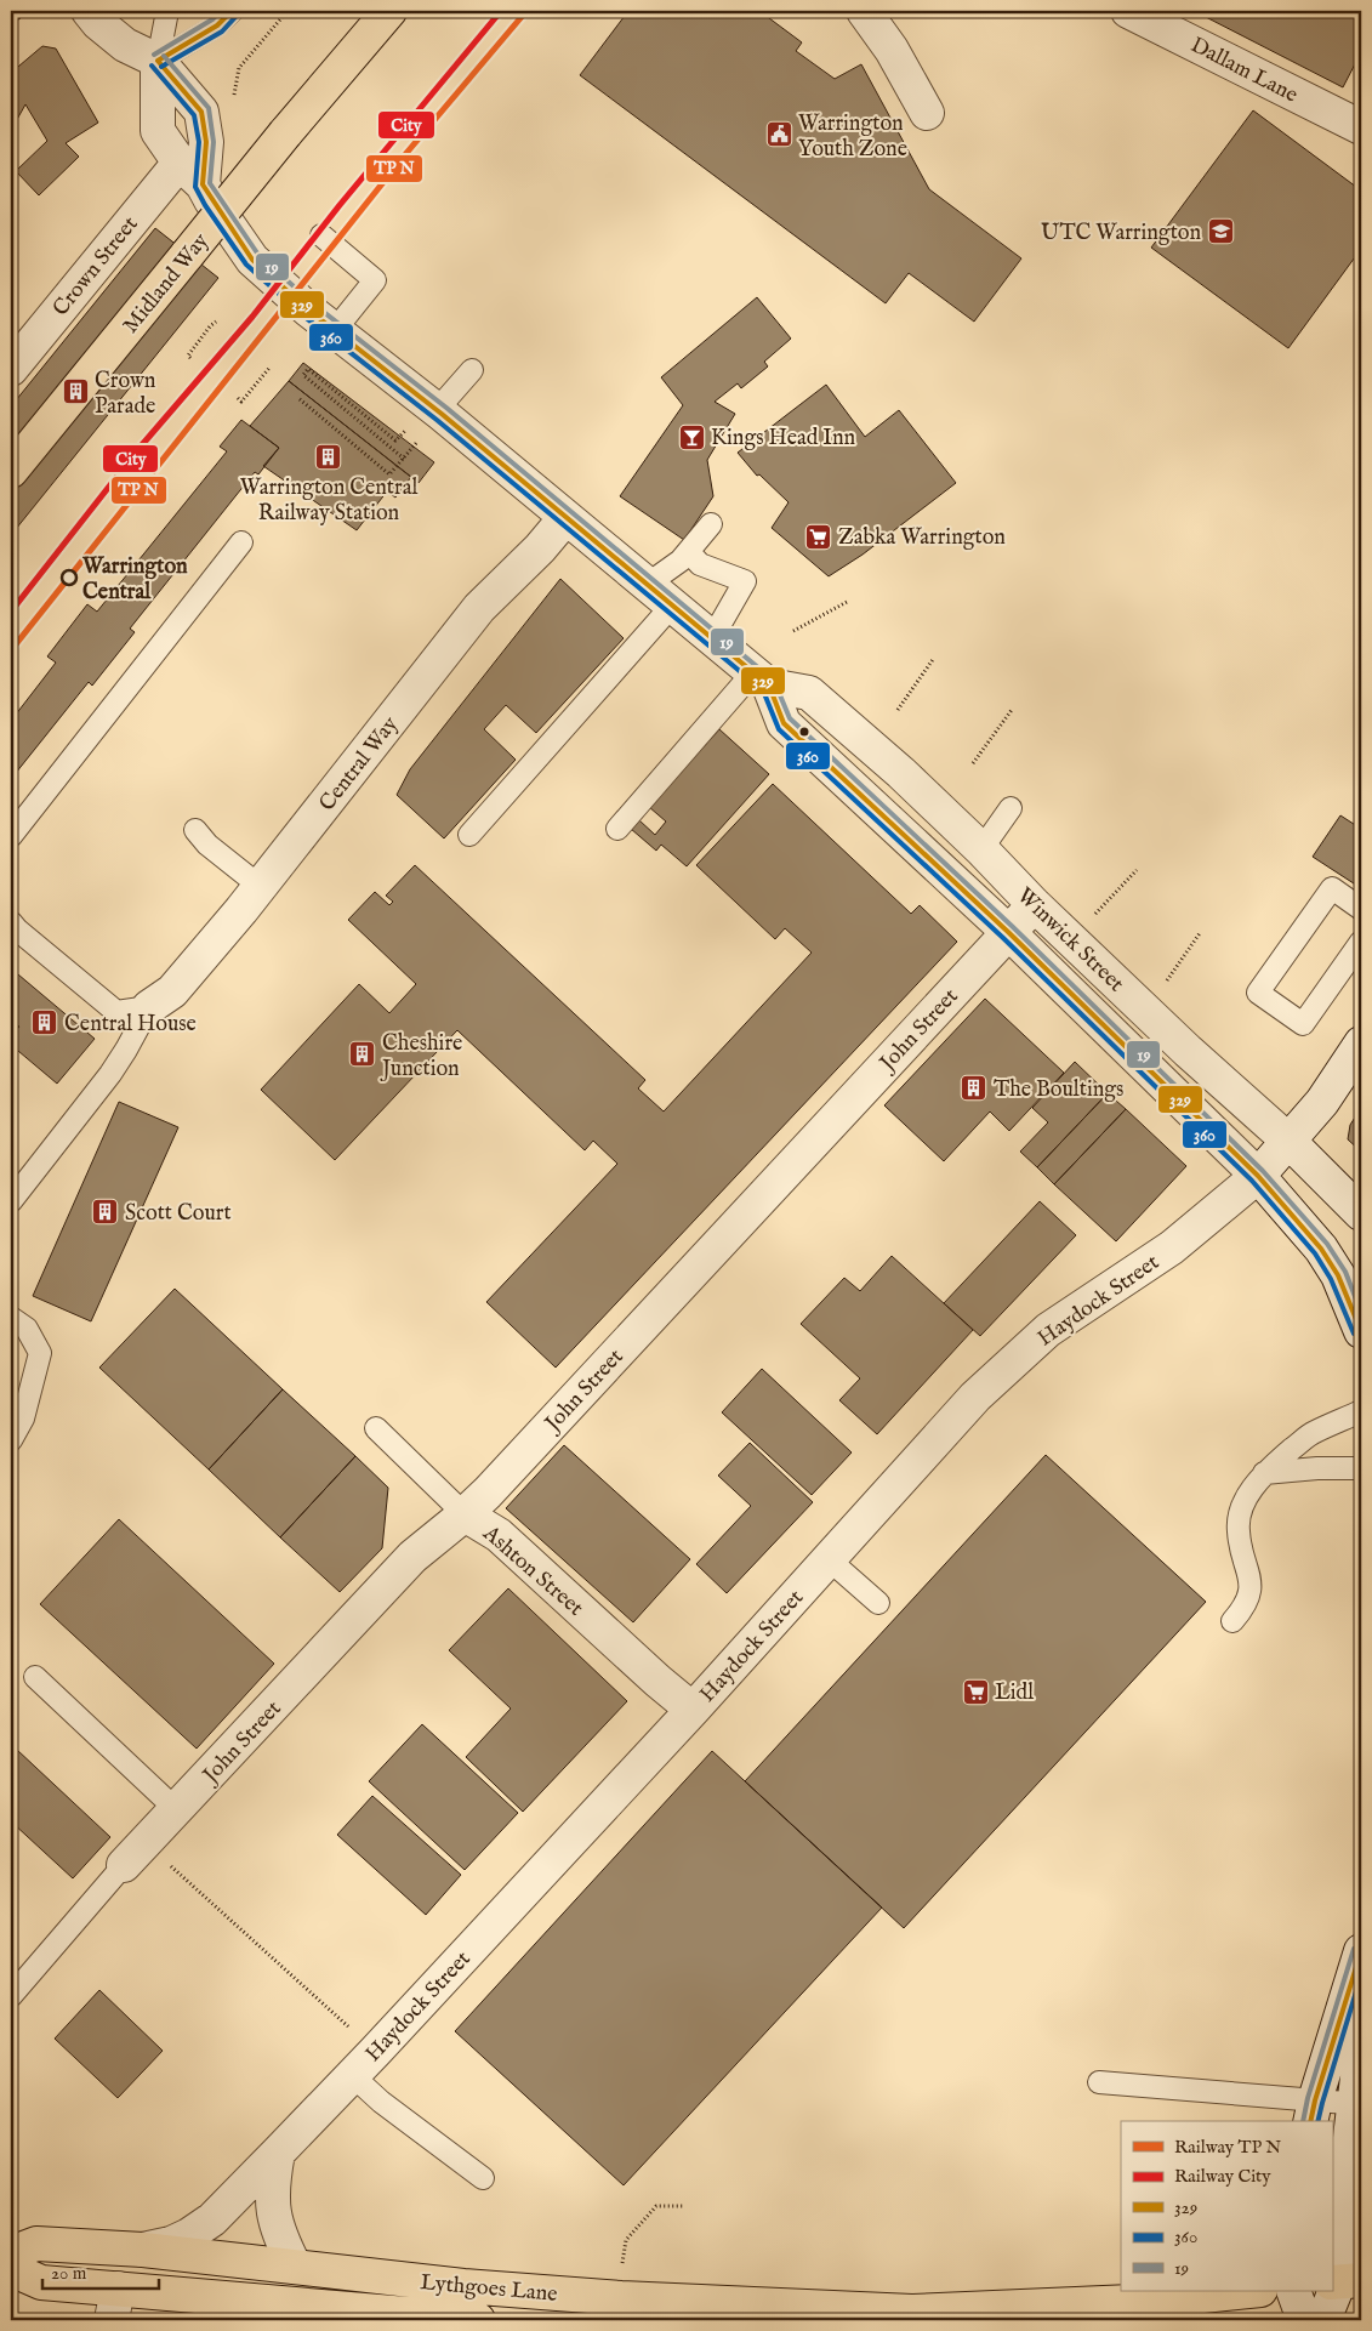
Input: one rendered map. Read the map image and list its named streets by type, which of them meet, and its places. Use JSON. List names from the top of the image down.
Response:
{
  "streets": {
    "highway": ["Midland Way", "Lythgoes Lane"],
    "street": [
      "Dallam Lane",
      "Crown Street",
      "Central Way",
      "Winwick Street",
      "John Street",
      "Haydock Street",
      "Ashton Street"
    ]
  },
  "crossings": [
    ["Crown Street", "Winwick Street"],
    ["Central Way", "Winwick Street"],
    ["Winwick Street", "John Street"],
    ["Winwick Street", "Haydock Street"],
    ["John Street", "Ashton Street"],
    ["Haydock Street", "Ashton Street"],
    ["Haydock Street", "Lythgoes Lane"]
  ],
  "places": {
    "public building": ["Warrington Youth Zone"],
    "school or university": ["UTC Warrington"],
    "building": [
      "Crown Parade",
      "Warrington Central Railway Station",
      "Central House",
      "Cheshire Junction",
      "The Boultings",
      "Scott Court"
    ],
    "bar": ["Kings Head Inn"],
    "supermarket": ["Zabka Warrington", "Lidl"],
    "other": ["Warrington Central"]
  },
  "lines": [
    "rail line City",
    "transit line 329",
    "transit line 19",
    "transit line 360"
  ],
  "legend": [
    "Railway TP N",
    "Railway City",
    "329",
    "360",
    "19"
  ],
  "scale_bar": "20 m"
}
